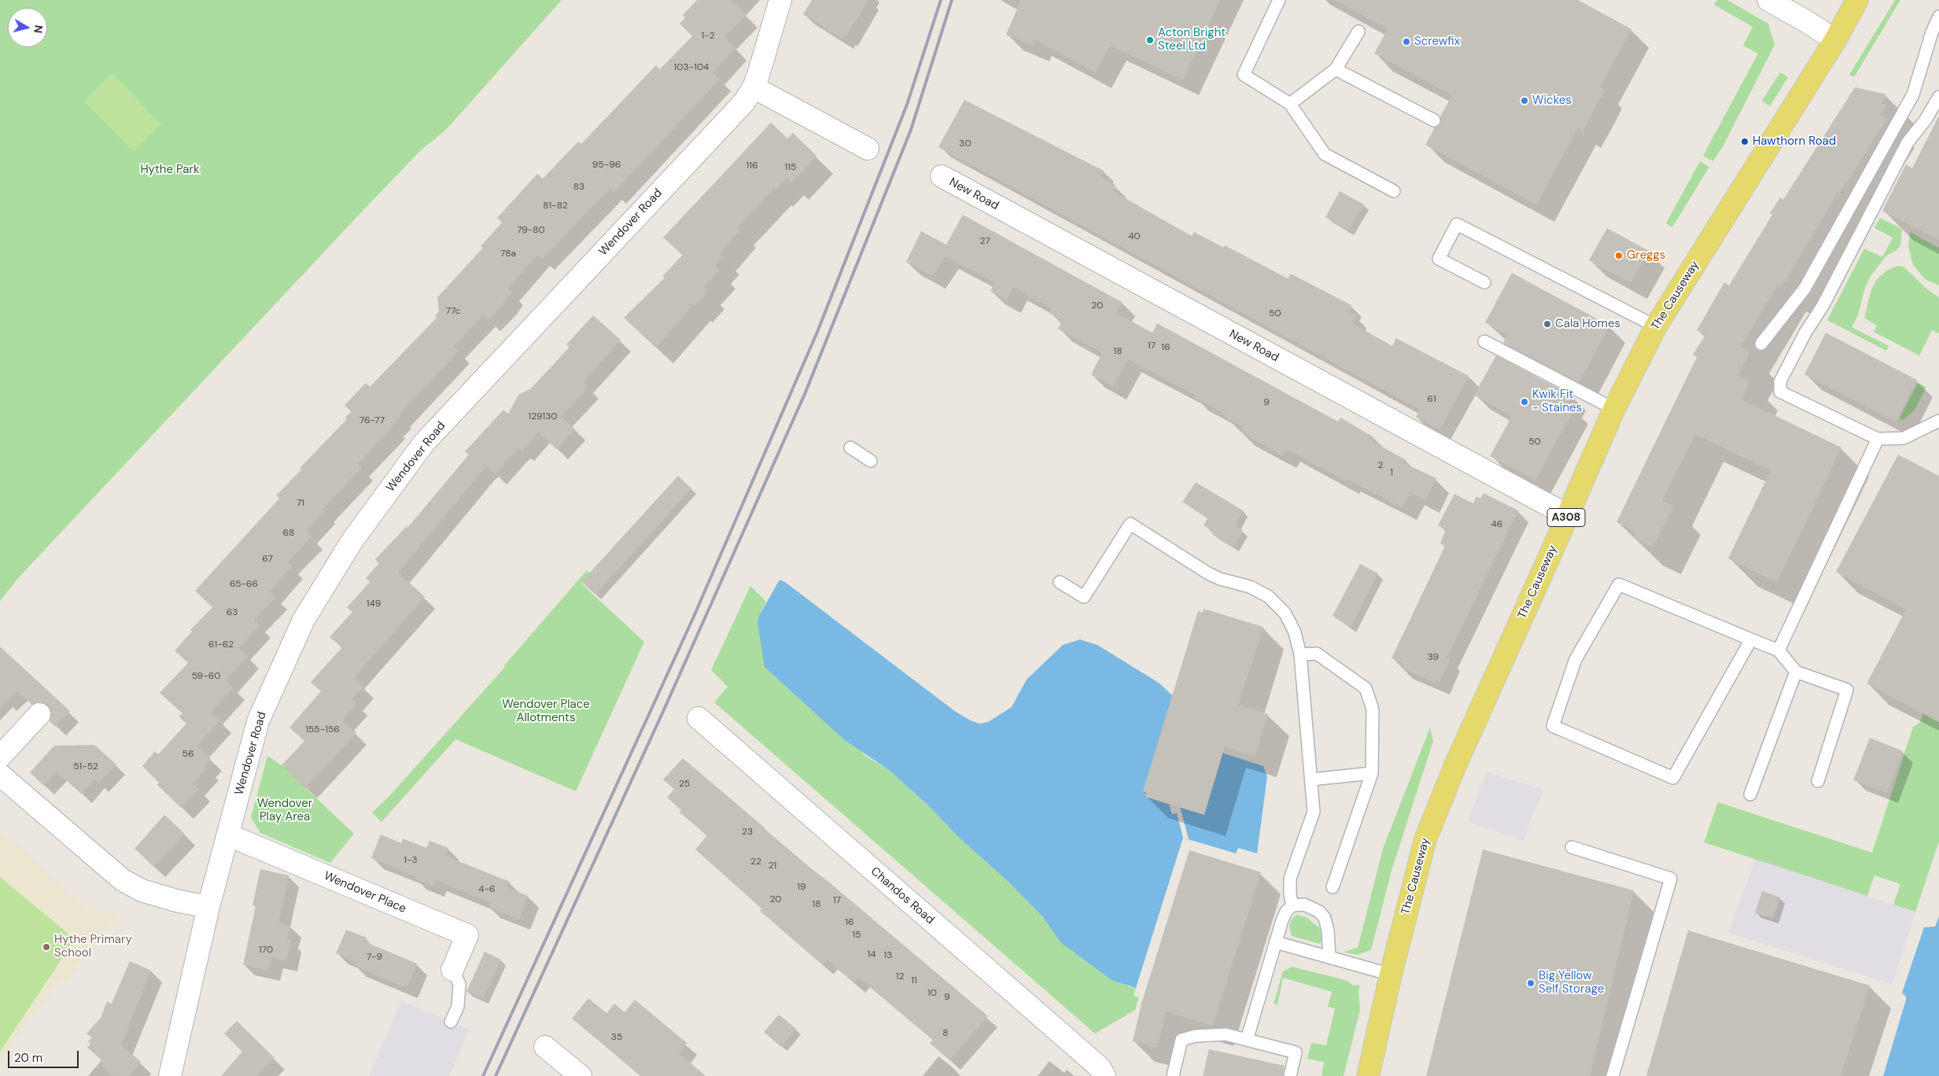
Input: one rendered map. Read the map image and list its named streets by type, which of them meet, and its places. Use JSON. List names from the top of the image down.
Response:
{
  "streets": {
    "main road": ["The Causeway", "A308"],
    "street": [
      "New Road",
      "Wendover Road",
      "Wendover Place",
      "Chandos Road"
    ]
  },
  "crossings": [
    ["New Road", "The Causeway"],
    ["Wendover Road", "Wendover Place"]
  ],
  "parks": ["Hythe Park", "Wendover Place Allotments", "Wendover Play Area"],
  "places": [
    "Acton Bright Steel Ltd",
    "Screwfix",
    "Wickes",
    "Hawthorn Road",
    "Greggs",
    "Cala Homes",
    "Kwik Fit - Staines",
    "Hythe Primary School",
    "Big Yellow Self Storage"
  ],
  "house_numbers": [
    "1-2",
    "103-104",
    "30",
    "95-96",
    "116",
    "115",
    "83",
    "81-82",
    "79-80",
    "40",
    "27",
    "78a",
    "20",
    "77c",
    "50",
    "17",
    "16",
    "18",
    "61",
    "9",
    "129130",
    "76-77",
    "50",
    "2",
    "1",
    "71",
    "46",
    "68",
    "67",
    "65-66",
    "149",
    "63",
    "61-62",
    "39",
    "59-60",
    "155-156",
    "56",
    "51-52",
    "25",
    "23",
    "1-3",
    "22",
    "21",
    "19",
    "4-6",
    "20",
    "17",
    "18",
    "16",
    "15",
    "170",
    "14",
    "13",
    "7-9",
    "12",
    "11",
    "10",
    "9",
    "8",
    "35"
  ],
  "scale_bar": "20 m",
  "north": "right"
}
